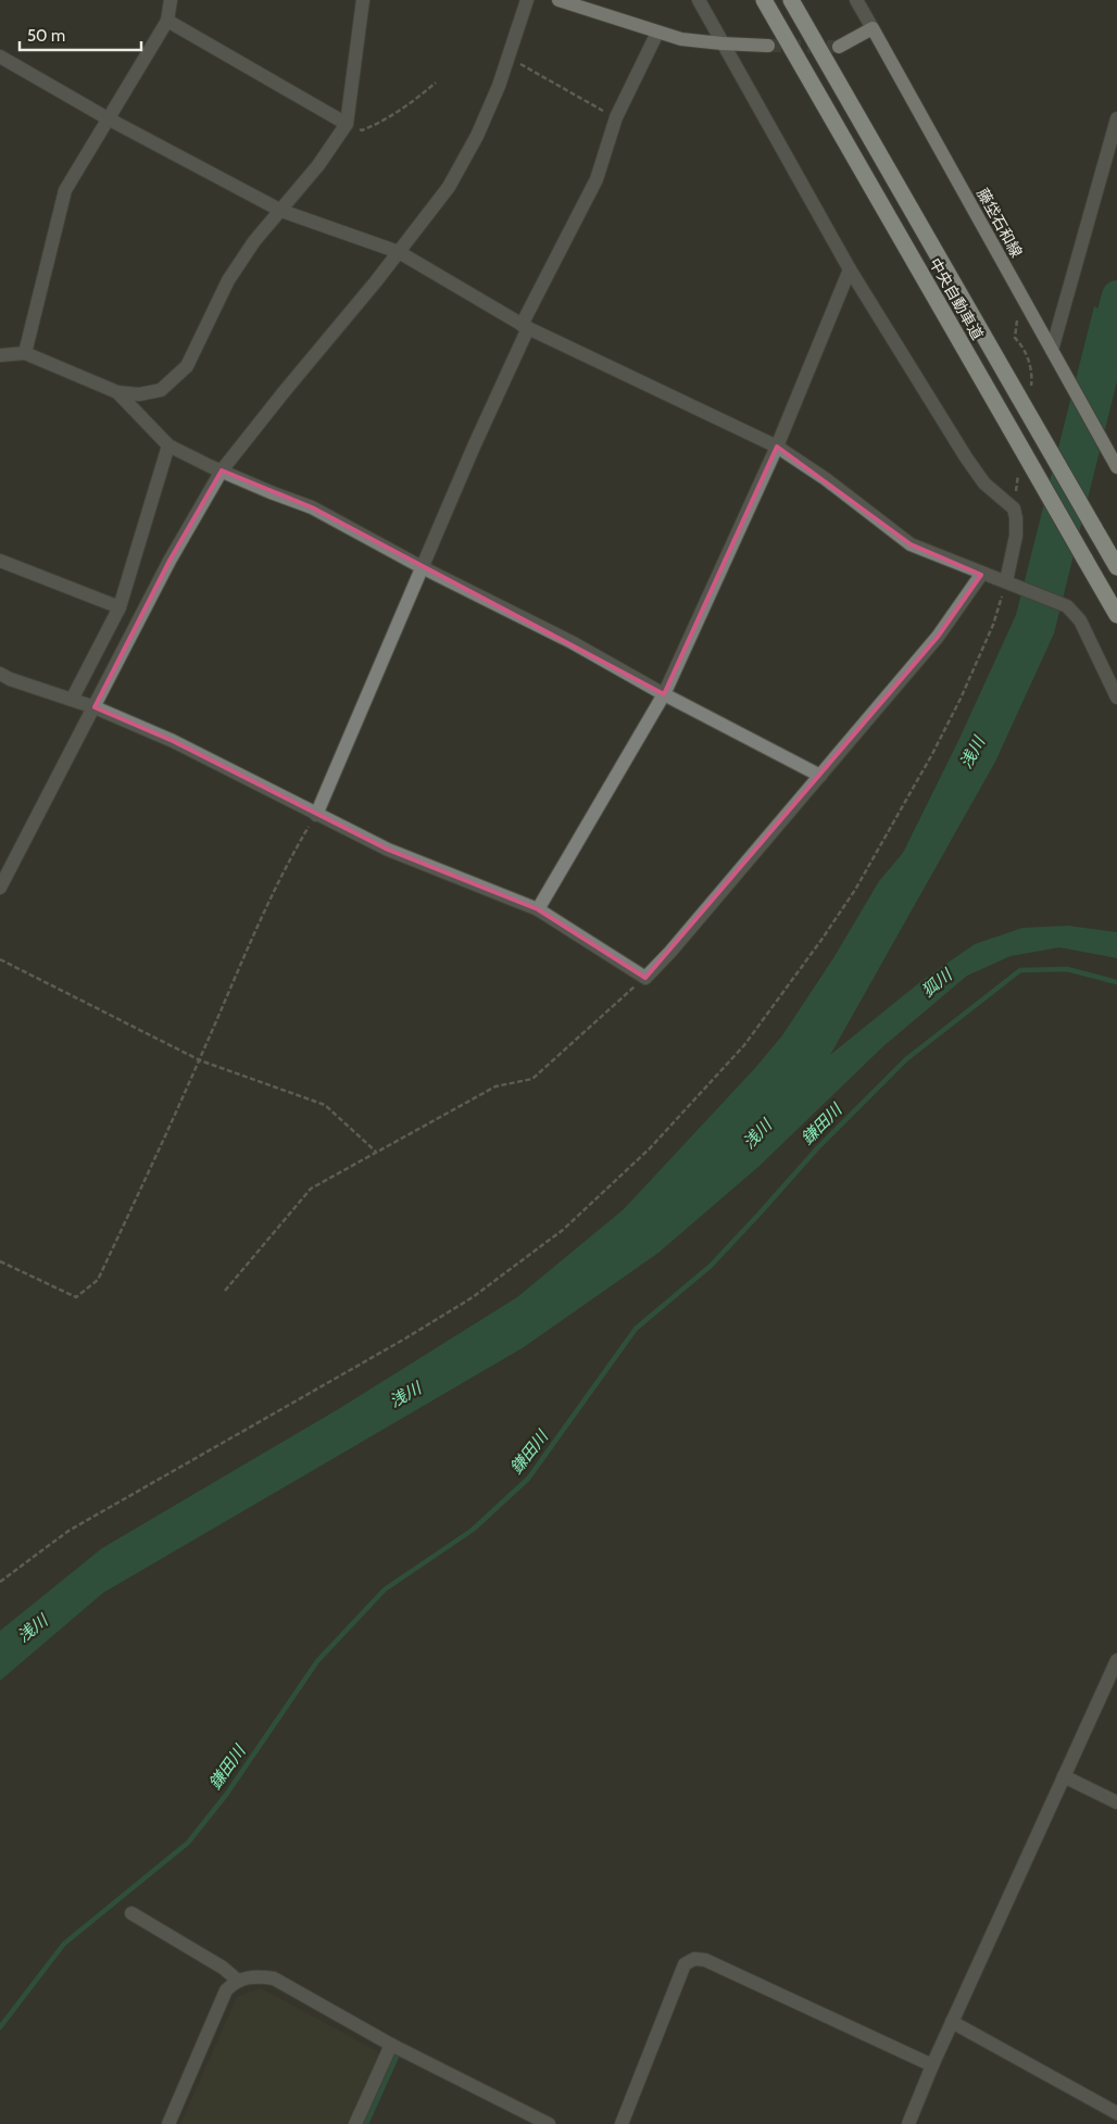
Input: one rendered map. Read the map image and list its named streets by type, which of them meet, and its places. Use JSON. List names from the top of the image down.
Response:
{
  "streets": {
    "highway": ["中央自動車道"],
    "main road": ["藤垈石和線"]
  },
  "water": ["浅川", "狐川", "鎌田川"],
  "scale_bar": "50 m"
}
